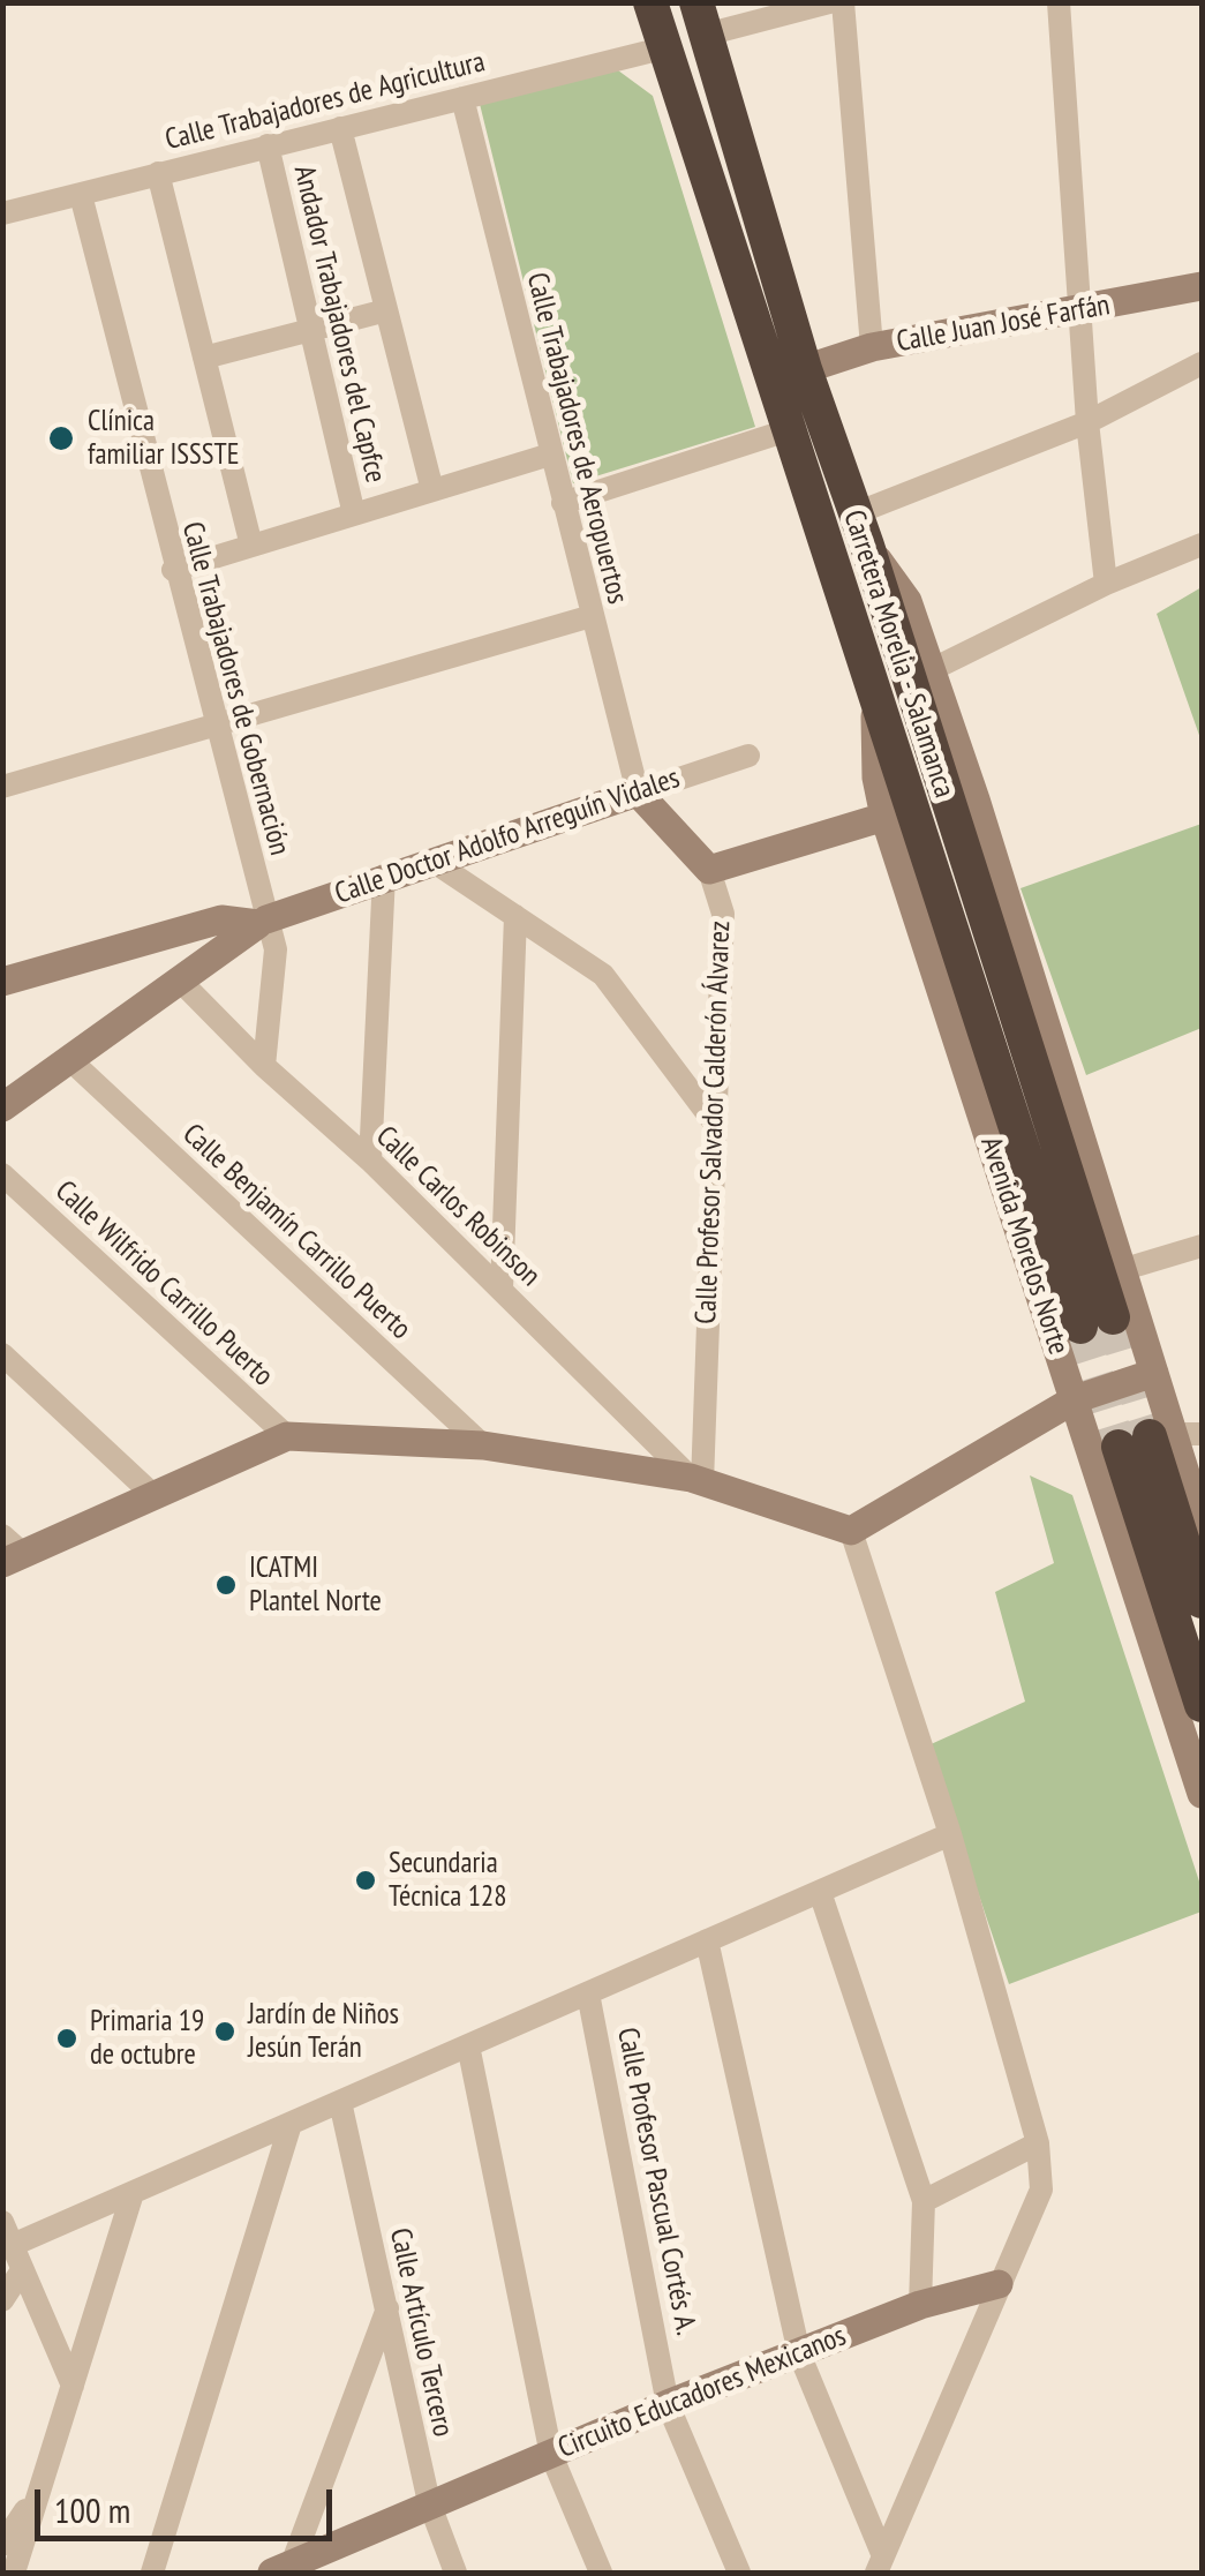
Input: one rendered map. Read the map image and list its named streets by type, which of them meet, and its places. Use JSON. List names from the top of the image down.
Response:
{
  "streets": {
    "highway": ["Carretera Morelia - Salamanca"],
    "street": [
      "Calle Trabajadores de Agricultura",
      "Andador Trabajadores del Capfce",
      "Calle Juan José Farfán",
      "Calle Trabajadores de Aeropuertos",
      "Calle Trabajadores de Gobernación",
      "Calle Doctor Adolfo Arreguín Vidales",
      "Calle Profesor Salvador Calderón Álvarez",
      "Calle Carlos Robinson",
      "Calle Benjamín Carrillo Puerto",
      "Avenida Morelos Norte",
      "Calle Wilfrido Carrillo Puerto",
      "Calle Profesor Pascual Cortés A.",
      "Calle Artículo Tercero",
      "Circuito Educadores Mexicanos"
    ]
  },
  "crossings": [
    ["Calle Trabajadores de Agricultura", "Andador Trabajadores del Capfce"],
    ["Calle Trabajadores de Agricultura", "Calle Trabajadores de Aeropuertos"],
    ["Calle Trabajadores de Agricultura", "Carretera Morelia - Salamanca"],
    ["Calle Trabajadores de Agricultura", "Calle Trabajadores de Gobernación"],
    ["Calle Juan José Farfán", "Carretera Morelia - Salamanca"],
    ["Calle Trabajadores de Aeropuertos", "Calle Doctor Adolfo Arreguín Vidales"],
    ["Calle Trabajadores de Aeropuertos", "Calle Profesor Salvador Calderón Álvarez"],
    ["Carretera Morelia - Salamanca", "Avenida Morelos Norte"],
    ["Calle Trabajadores de Gobernación", "Calle Doctor Adolfo Arreguín Vidales"],
    ["Calle Trabajadores de Gobernación", "Calle Carlos Robinson"],
    ["Calle Doctor Adolfo Arreguín Vidales", "Calle Profesor Salvador Calderón Álvarez"],
    ["Calle Profesor Salvador Calderón Álvarez", "Calle Carlos Robinson"],
    ["Calle Profesor Pascual Cortés A.", "Circuito Educadores Mexicanos"],
    ["Calle Artículo Tercero", "Circuito Educadores Mexicanos"]
  ],
  "places": [
    "Clínica familiar ISSSTE",
    "ICATMI Plantel Norte",
    "Secundaria Técnica 128",
    "Jardín de Niños Jesún Terán",
    "Primaria 19 de octubre"
  ],
  "scale_bar": "100 m"
}
